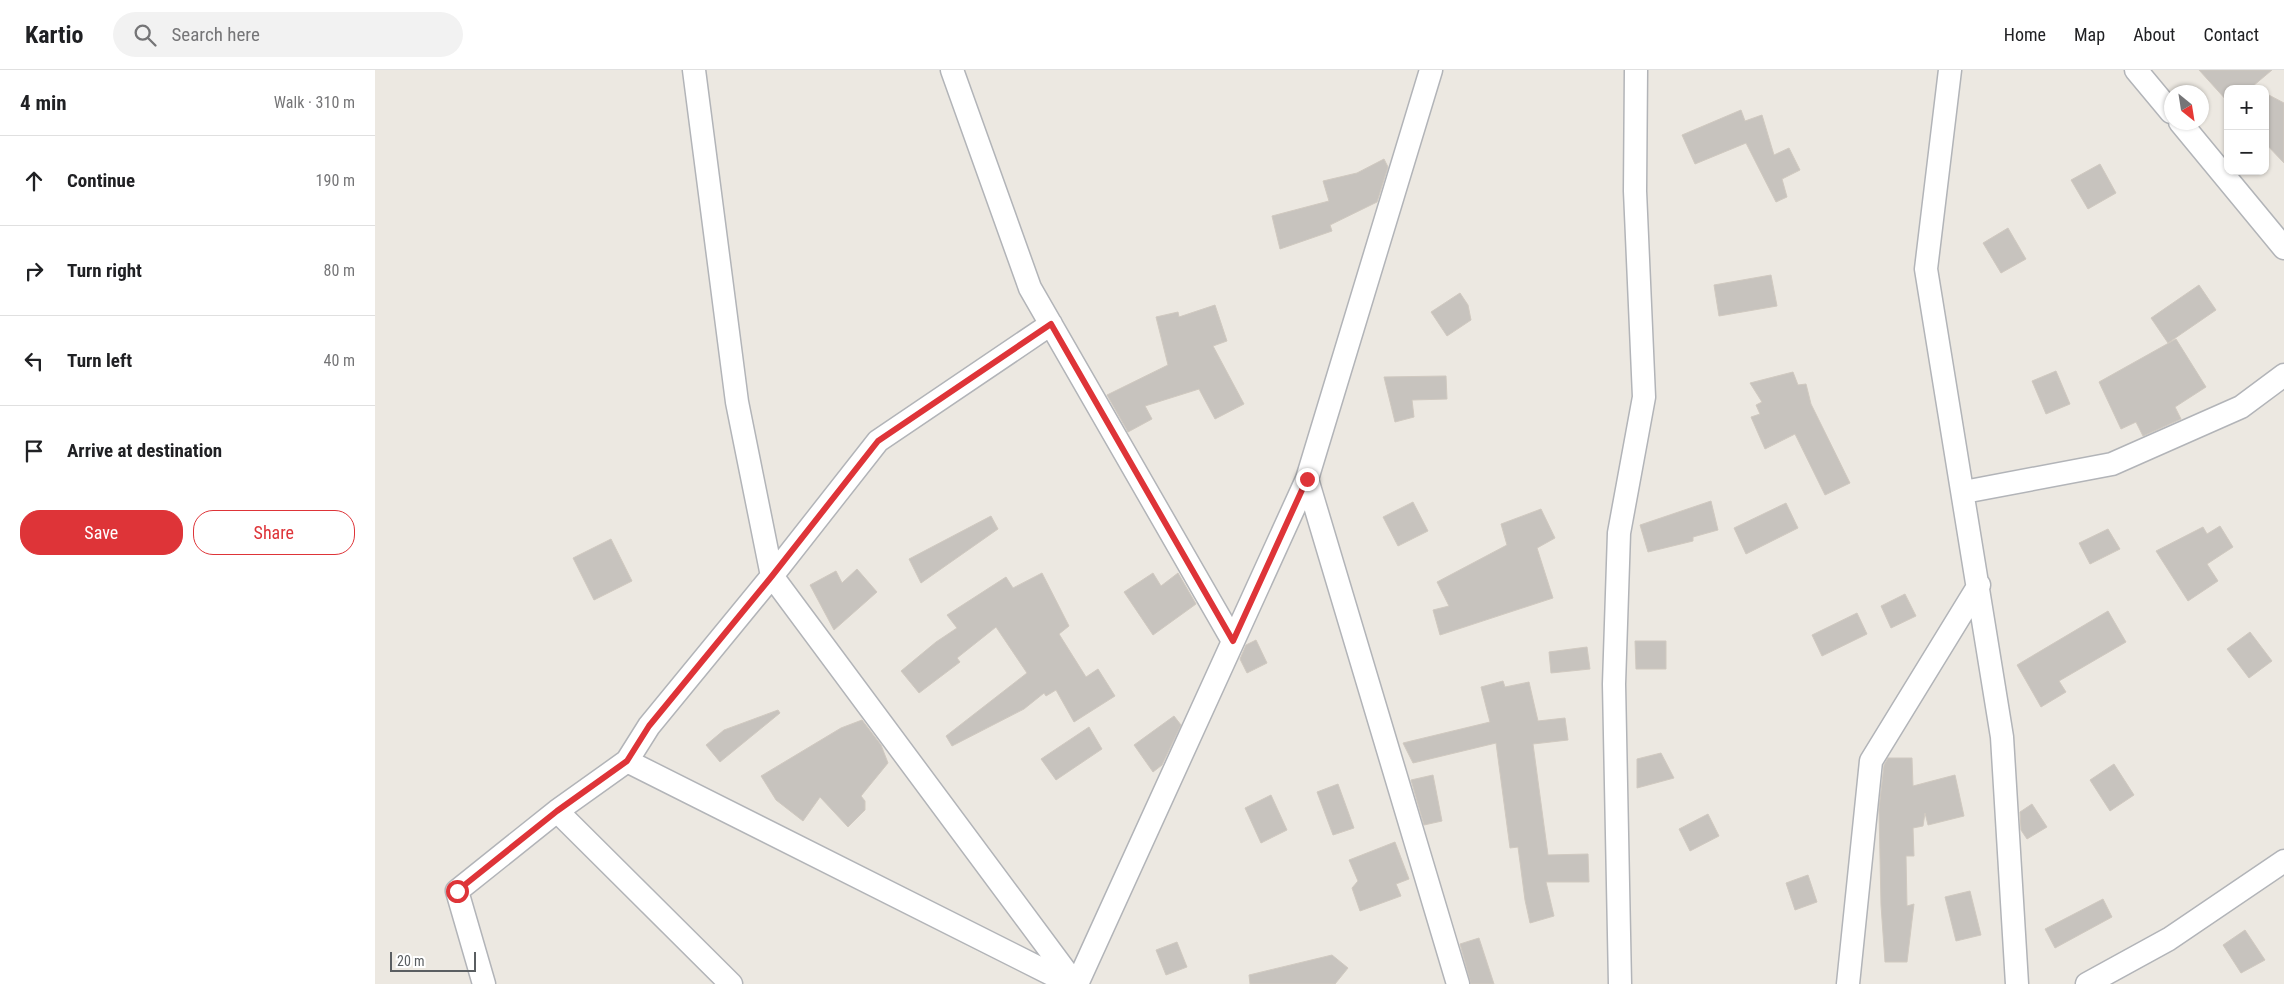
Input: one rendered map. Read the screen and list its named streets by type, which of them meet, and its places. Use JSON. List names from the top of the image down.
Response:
{
  "scale_bar": "20 m",
  "north": "bottom right",
  "page": {
    "header": "Kartio",
    "search": "Search here",
    "nav": [
      "Home",
      "Map",
      "About",
      "Contact"
    ],
    "heading": ["4 min", "Walk · 310 m"],
    "map_buttons": ["+", "−"],
    "list": [
      ["Continue", "190 m"],
      ["Turn right", "80 m"],
      ["Turn left", "40 m"],
      "Arrive at destination"
    ],
    "buttons": ["Save", "Share"],
    "scale": "20 m"
  }
}
